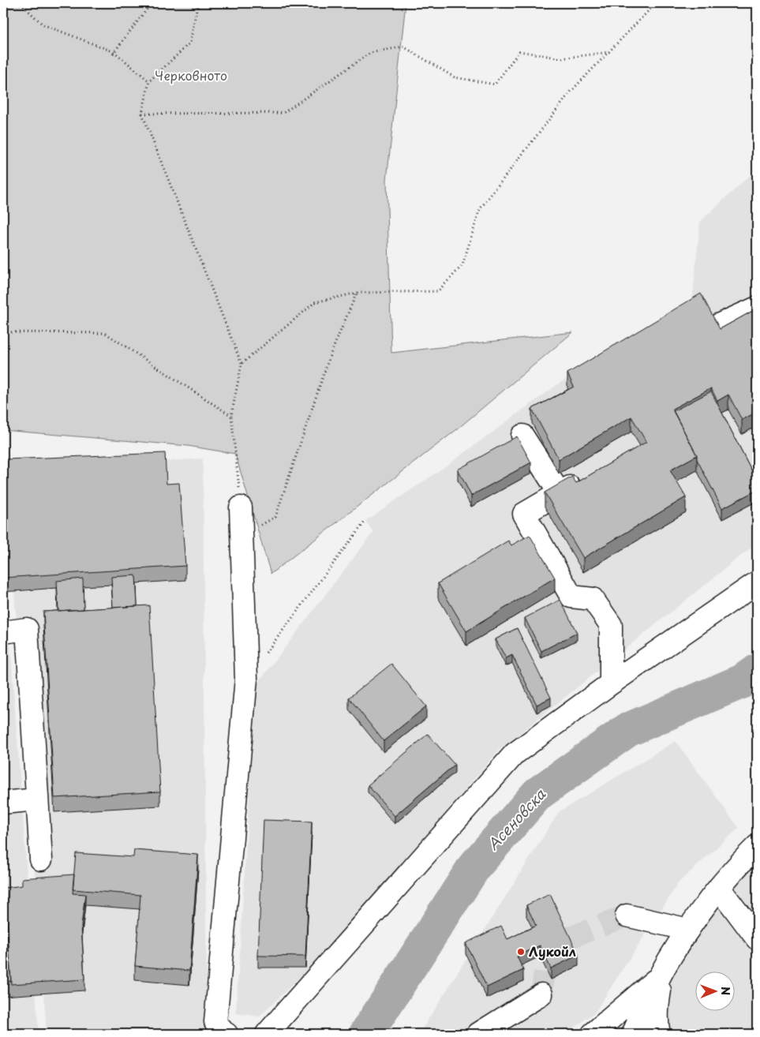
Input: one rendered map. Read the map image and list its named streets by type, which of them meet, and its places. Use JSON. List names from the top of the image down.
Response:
{
  "water": ["Асеновска"],
  "parks": ["Черковното"],
  "places": ["Лукойл"],
  "north": "right"
}
